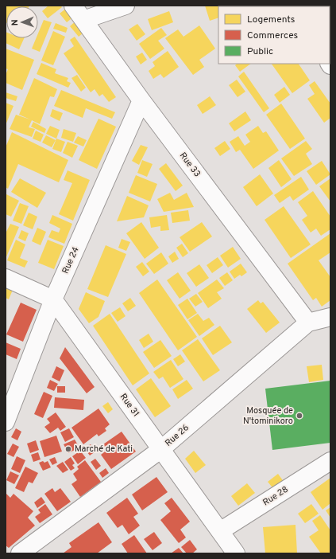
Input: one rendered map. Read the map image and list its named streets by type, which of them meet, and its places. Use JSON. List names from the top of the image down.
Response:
{
  "streets": {
    "street": [
      "Rue 33",
      "Rue 24",
      "Rue 31",
      "Rue 26",
      "Rue 28"
    ]
  },
  "crossings": [
    ["Rue 33", "Rue 24"],
    ["Rue 33", "Rue 26"],
    ["Rue 24", "Rue 31"],
    ["Rue 31", "Rue 26"],
    ["Rue 31", "Rue 28"]
  ],
  "places": ["Mosquée de N'tominikoro", "Marché de Kati"],
  "legend": ["Logements", "Commerces", "Public"],
  "north": "left"
}
